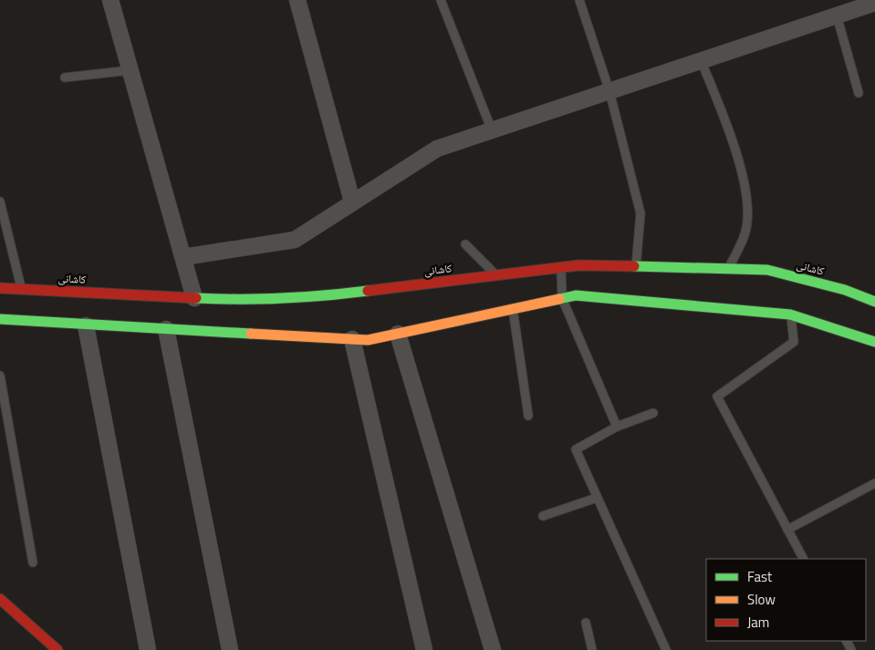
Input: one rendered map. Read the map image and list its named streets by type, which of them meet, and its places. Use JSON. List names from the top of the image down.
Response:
{
  "streets": {
    "street": ["کاشانی"]
  },
  "legend": ["Fast", "Slow", "Jam"]
}
